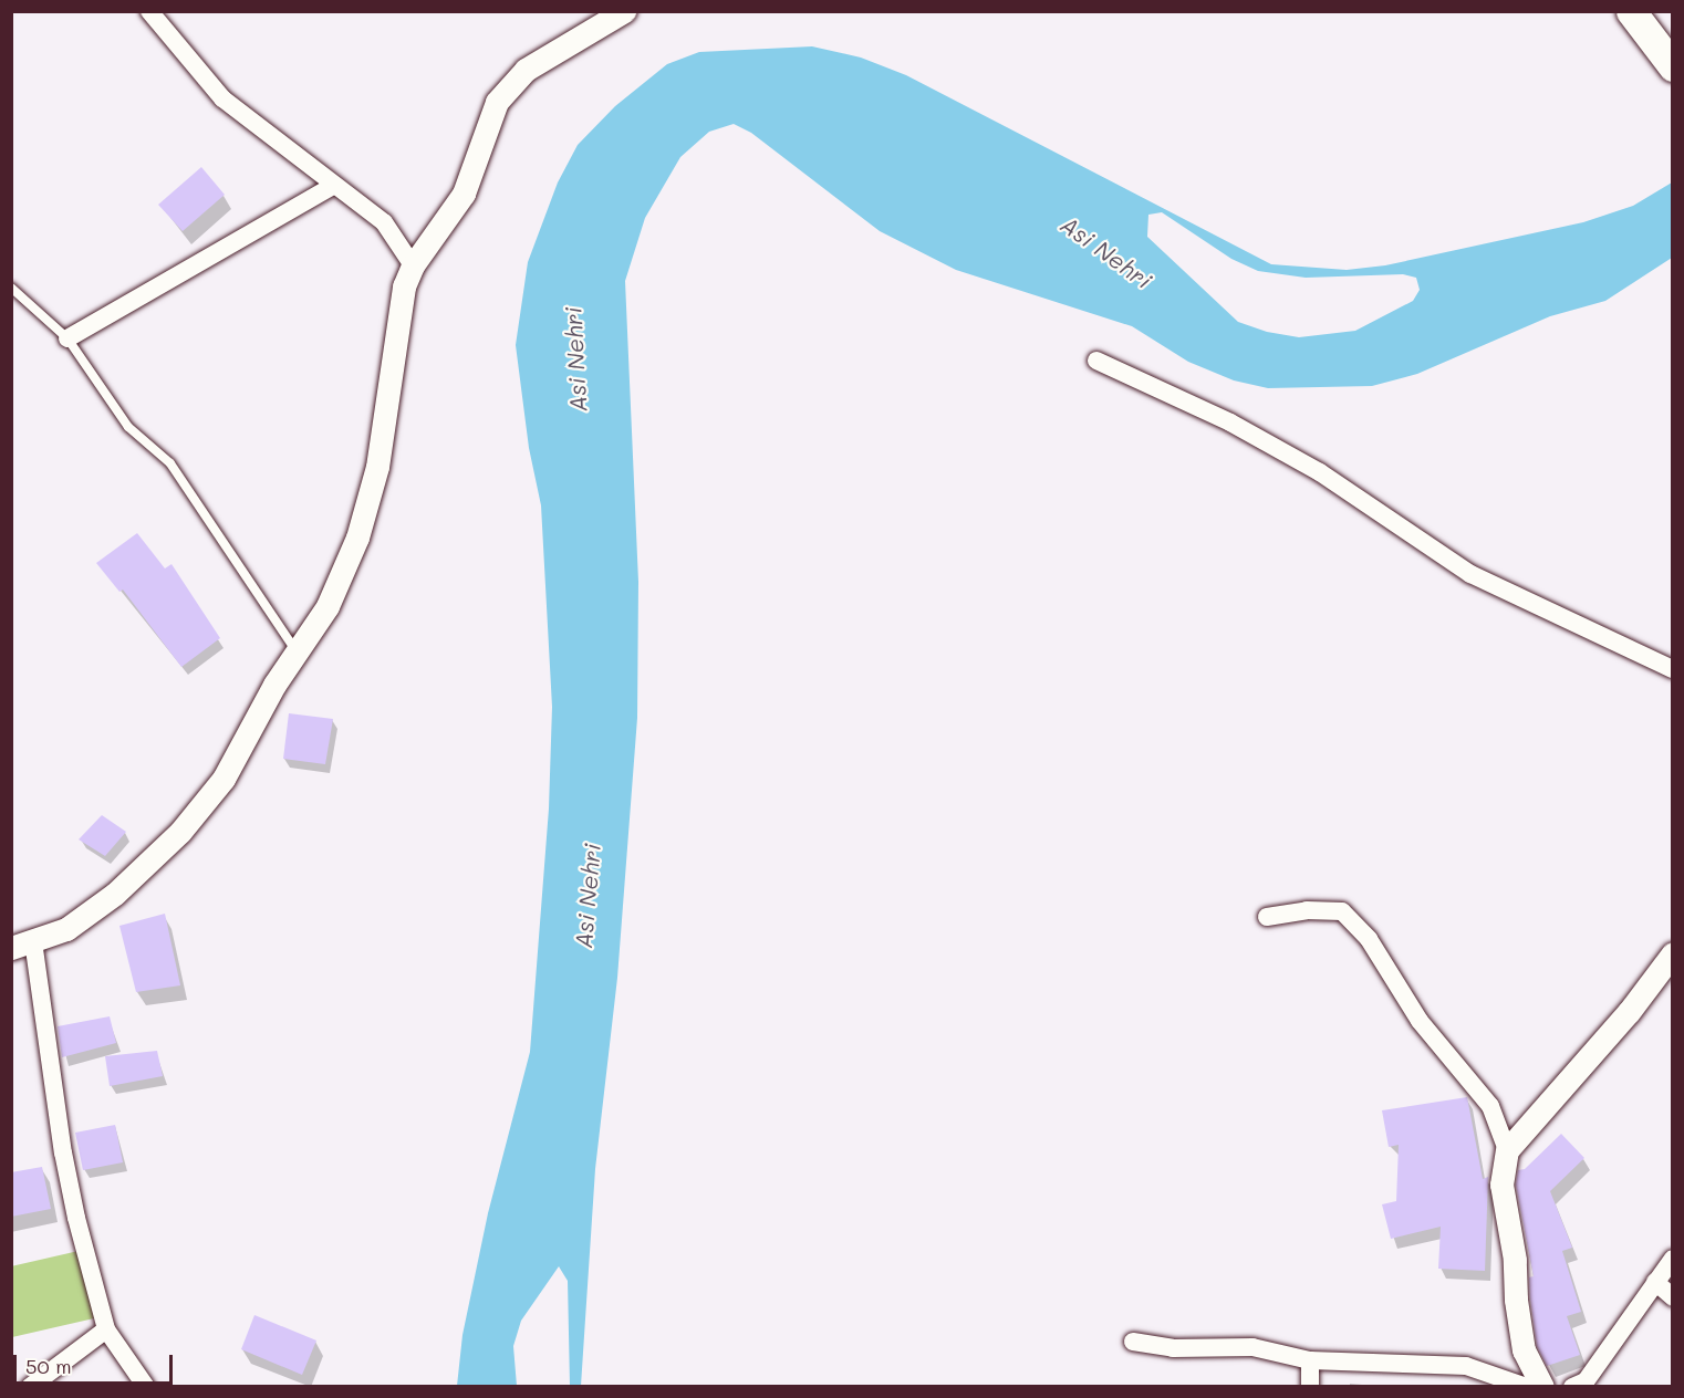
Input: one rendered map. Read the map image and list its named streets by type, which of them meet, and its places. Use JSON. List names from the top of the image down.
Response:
{
  "water": ["Asi Nehri"],
  "scale_bar": "50 m"
}
